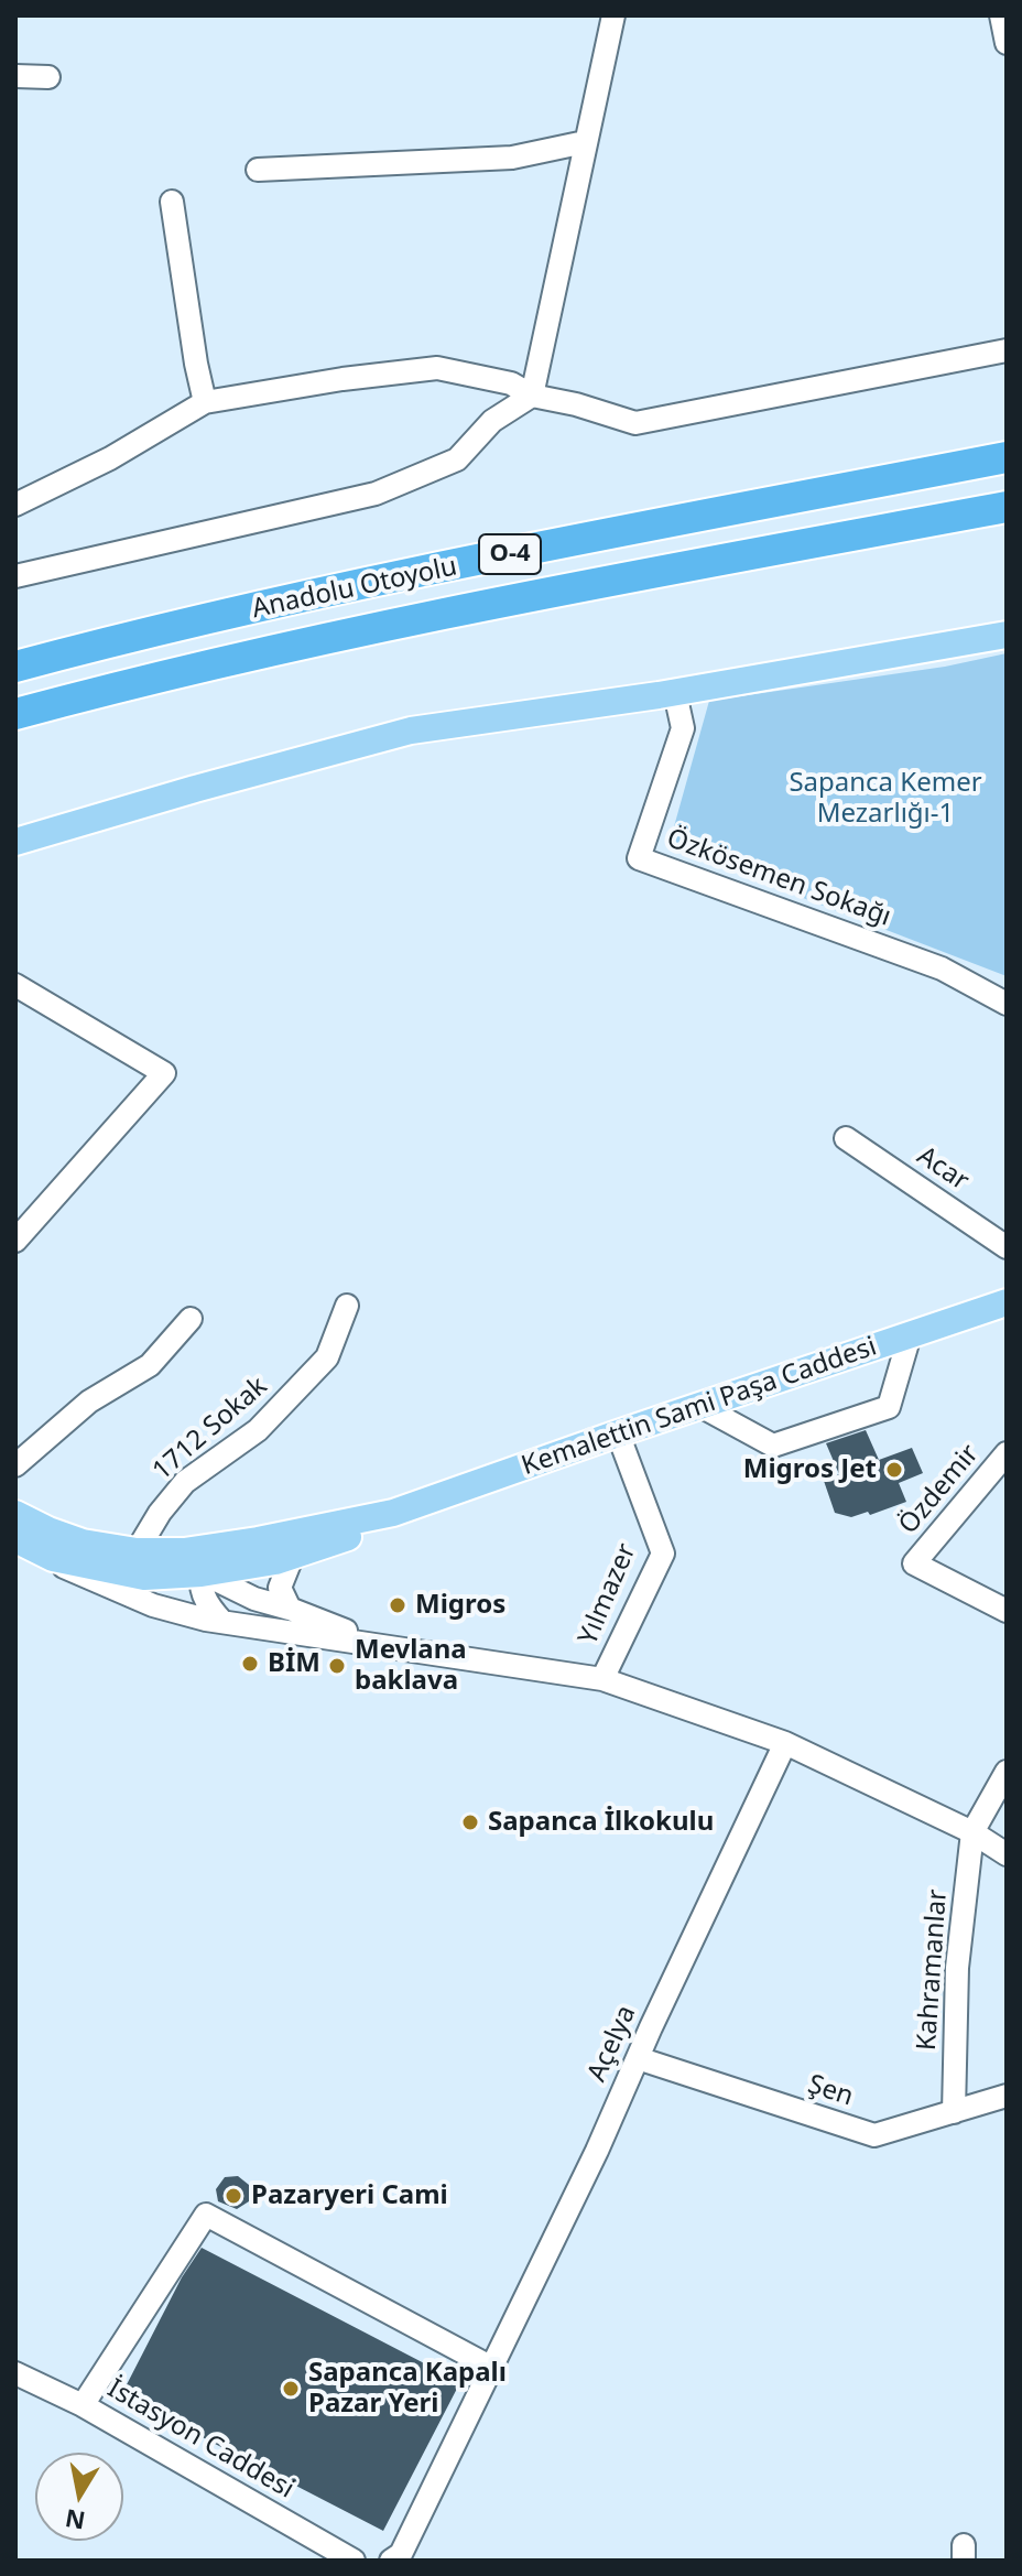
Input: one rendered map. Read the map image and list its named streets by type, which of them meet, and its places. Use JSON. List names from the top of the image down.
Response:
{
  "streets": {
    "highway": ["O-4", "Anadolu Otoyolu"],
    "main road": ["Kemalettin Sami Paşa Caddesi"],
    "street": [
      "Özkösemen Sokağı",
      "Acar",
      "1712 Sokak",
      "Özdemir",
      "Yılmazer",
      "Kahramanlar",
      "Açelya",
      "Şen",
      "İstasyon Caddesi"
    ]
  },
  "crossings": [
    ["Kemalettin Sami Paşa Caddesi", "1712 Sokak"],
    ["Kemalettin Sami Paşa Caddesi", "Yılmazer"],
    ["Kahramanlar", "Şen"],
    ["Açelya", "Şen"]
  ],
  "parks": ["Sapanca Kemer Mezarlığı-1"],
  "places": [
    "Migros Jet",
    "Migros",
    "BİM",
    "Mevlana baklava",
    "Sapanca İlkokulu",
    "Pazaryeri Cami",
    "Sapanca Kapalı Pazar Yeri"
  ],
  "north": "bottom"
}
